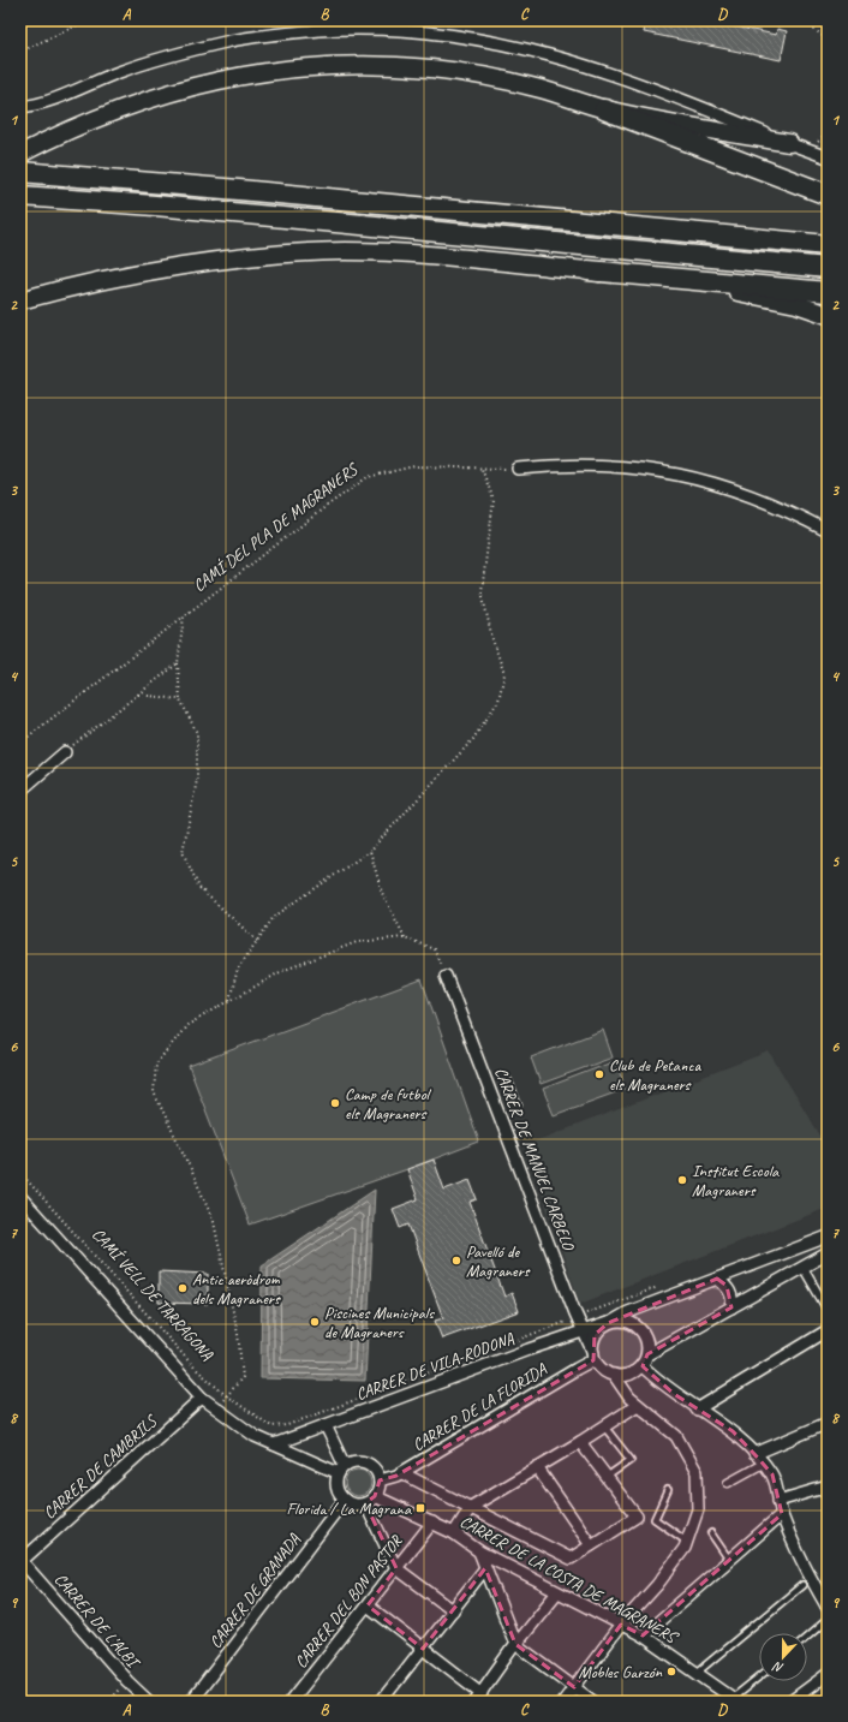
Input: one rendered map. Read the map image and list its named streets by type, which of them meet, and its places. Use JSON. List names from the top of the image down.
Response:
{
  "streets": {
    "street": [
      "CARRER DE MANUEL CARBELO",
      "CAMÍ VELL DE TARRAGONA",
      "CARRER DE VILA-RODONA",
      "CARRER DE LA FLORIDA",
      "CARRER DE CAMBRILS",
      "CARRER DE LA COSTA DE MAGRANERS",
      "CARRER DE GRANADA",
      "CARRER DEL BON PASTOR",
      "CARRER DE L'ALBI"
    ],
    "path": ["CAMÍ DEL PLA DE MAGRANERS"]
  },
  "crossings": [
    ["CARRER DE MANUEL CARBELO", "CAMÍ VELL DE TARRAGONA"],
    ["CARRER DE MANUEL CARBELO", "CARRER DE VILA-RODONA"],
    ["CARRER DE MANUEL CARBELO", "CARRER DE LA FLORIDA"],
    ["CAMÍ VELL DE TARRAGONA", "CARRER DE VILA-RODONA"],
    ["CAMÍ VELL DE TARRAGONA", "CARRER DE LA FLORIDA"],
    ["CAMÍ VELL DE TARRAGONA", "CARRER DE CAMBRILS"],
    ["CAMÍ VELL DE TARRAGONA", "CARRER DE LA COSTA DE MAGRANERS"],
    ["CAMÍ VELL DE TARRAGONA", "CARRER DE GRANADA"],
    ["CARRER DE VILA-RODONA", "CARRER DE LA FLORIDA"],
    ["CARRER DE LA FLORIDA", "CARRER DE LA COSTA DE MAGRANERS"],
    ["CARRER DE LA FLORIDA", "CARRER DE GRANADA"],
    ["CARRER DE CAMBRILS", "CARRER DE L'ALBI"],
    ["CARRER DE LA COSTA DE MAGRANERS", "CARRER DE GRANADA"],
    ["CARRER DE LA COSTA DE MAGRANERS", "CARRER DEL BON PASTOR"]
  ],
  "places": {
    "other": [
      "Club de Petanca els Magraners",
      "Camp de futbol els Magraners",
      "Institut Escola Magraners",
      "Pavelló de Magraners",
      "Antic aeròdrom dels Magraners",
      "Piscines Municipals de Magraners",
      "Mobles Garzón"
    ],
    "transit": ["Florida / La Magrana"]
  },
  "north": "bottom",
  "grid": {
    "columns": [
      "A",
      "B",
      "C",
      "D"
    ],
    "rows": [
      "1",
      "2",
      "3",
      "4",
      "5",
      "6",
      "7",
      "8",
      "9"
    ]
  }
}
